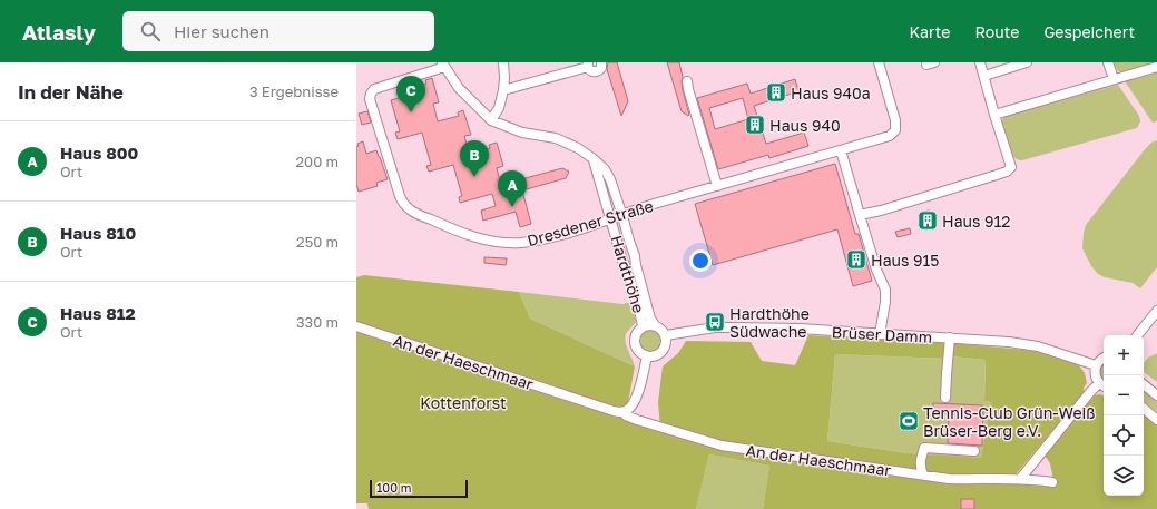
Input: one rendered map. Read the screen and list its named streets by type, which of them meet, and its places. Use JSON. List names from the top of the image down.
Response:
{
  "streets": {
    "street": [
      "Dresdener Straße",
      "Hardthöhe",
      "Brüser Damm",
      "An der Haeschmaar"
    ]
  },
  "crossings": [
    ["Dresdener Straße", "Hardthöhe"],
    ["Hardthöhe", "Brüser Damm"]
  ],
  "parks": ["Kottenforst"],
  "places": {
    "building": [
      "Haus 940a",
      "Haus 940",
      "Haus 912",
      "Haus 915"
    ],
    "bus stop": ["Hardthöhe Südwache"],
    "sports": ["Tennis-Club Grün-Weiß Brüser-Berg e.V."]
  },
  "scale_bar": "100 m",
  "page": {
    "header": "Atlasly",
    "search": "Hier suchen",
    "nav": ["Karte", "Route", "Gespeichert"],
    "heading": ["In der Nähe", "3 Ergebnisse"],
    "pins": ["C", "B", "A"],
    "list": [
      {
        "mark": "A",
        "name": "Haus 800",
        "note": "Ort",
        "value": "200 m"
      },
      {
        "mark": "B",
        "name": "Haus 810",
        "note": "Ort",
        "value": "250 m"
      },
      {
        "mark": "C",
        "name": "Haus 812",
        "note": "Ort",
        "value": "330 m"
      }
    ],
    "map_buttons": ["+", "−"],
    "scale": "100 m"
  }
}
